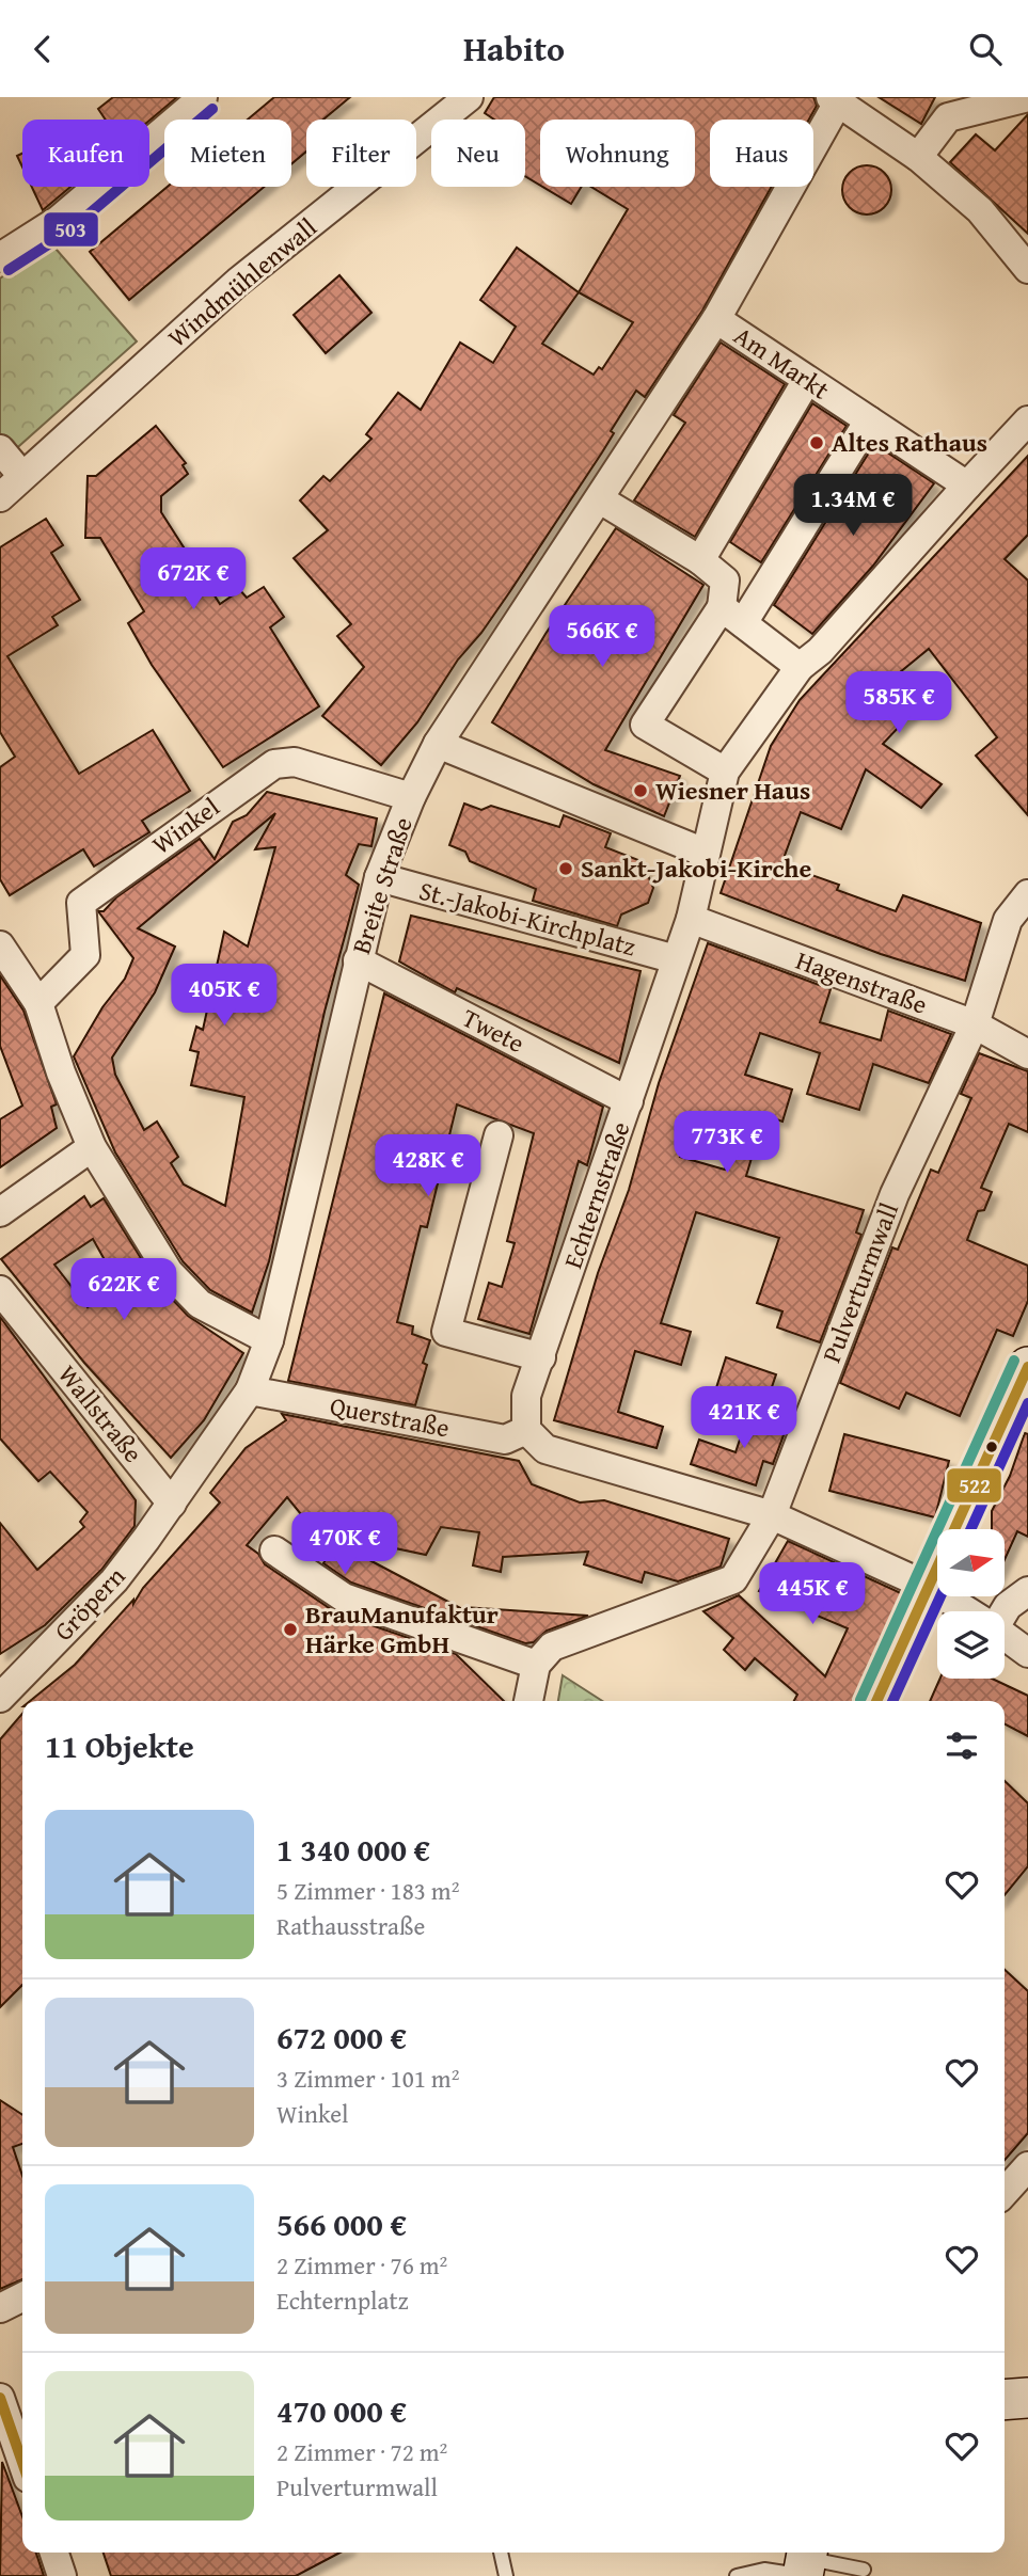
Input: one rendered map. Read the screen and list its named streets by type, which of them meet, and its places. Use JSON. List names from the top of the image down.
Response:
{
  "streets": {
    "street": [
      "Windmühlenwall",
      "Am Markt",
      "Winkel",
      "Breite Straße",
      "St.-Jakobi-Kirchplatz",
      "Hagenstraße",
      "Twete",
      "Echternstraße",
      "Pulverturmwall",
      "Wallstraße",
      "Querstraße",
      "Gröpern"
    ]
  },
  "crossings": [
    ["Am Markt", "Breite Straße"],
    ["Winkel", "Breite Straße"],
    ["Breite Straße", "St.-Jakobi-Kirchplatz"],
    ["Breite Straße", "Twete"],
    ["Breite Straße", "Wallstraße"],
    ["Breite Straße", "Querstraße"],
    ["Breite Straße", "Gröpern"],
    ["St.-Jakobi-Kirchplatz", "Echternstraße"],
    ["Hagenstraße", "Echternstraße"],
    ["Hagenstraße", "Pulverturmwall"],
    ["Twete", "Echternstraße"],
    ["Echternstraße", "Querstraße"],
    ["Wallstraße", "Gröpern"]
  ],
  "places": [
    "Altes Rathaus",
    "Wiesner Haus",
    "Sankt-Jakobi-Kirche",
    "BrauManufaktur Härke GmbH"
  ],
  "lines": ["transit line 503", "transit line 522"],
  "north": "right",
  "page": {
    "header": "Habito",
    "chip": [
      "Kaufen",
      "Mieten",
      "Filter",
      "Neu",
      "Wohnung",
      "Haus"
    ],
    "price": [
      "1.34M €",
      "672K €",
      "566K €",
      "585K €",
      "405K €",
      "773K €",
      "428K €",
      "622K €",
      "421K €",
      "470K €",
      "445K €"
    ],
    "heading": "11 Objekte",
    "list": [
      {
        "name": "1 340 000 €",
        "note": "5 Zimmer · 183 m² · Rathausstraße"
      },
      {
        "name": "672 000 €",
        "note": "3 Zimmer · 101 m² · Winkel"
      },
      {
        "name": "566 000 €",
        "note": "2 Zimmer · 76 m² · Echternplatz"
      },
      {
        "name": "470 000 €",
        "note": "2 Zimmer · 72 m² · Pulverturmwall"
      }
    ]
  }
}
